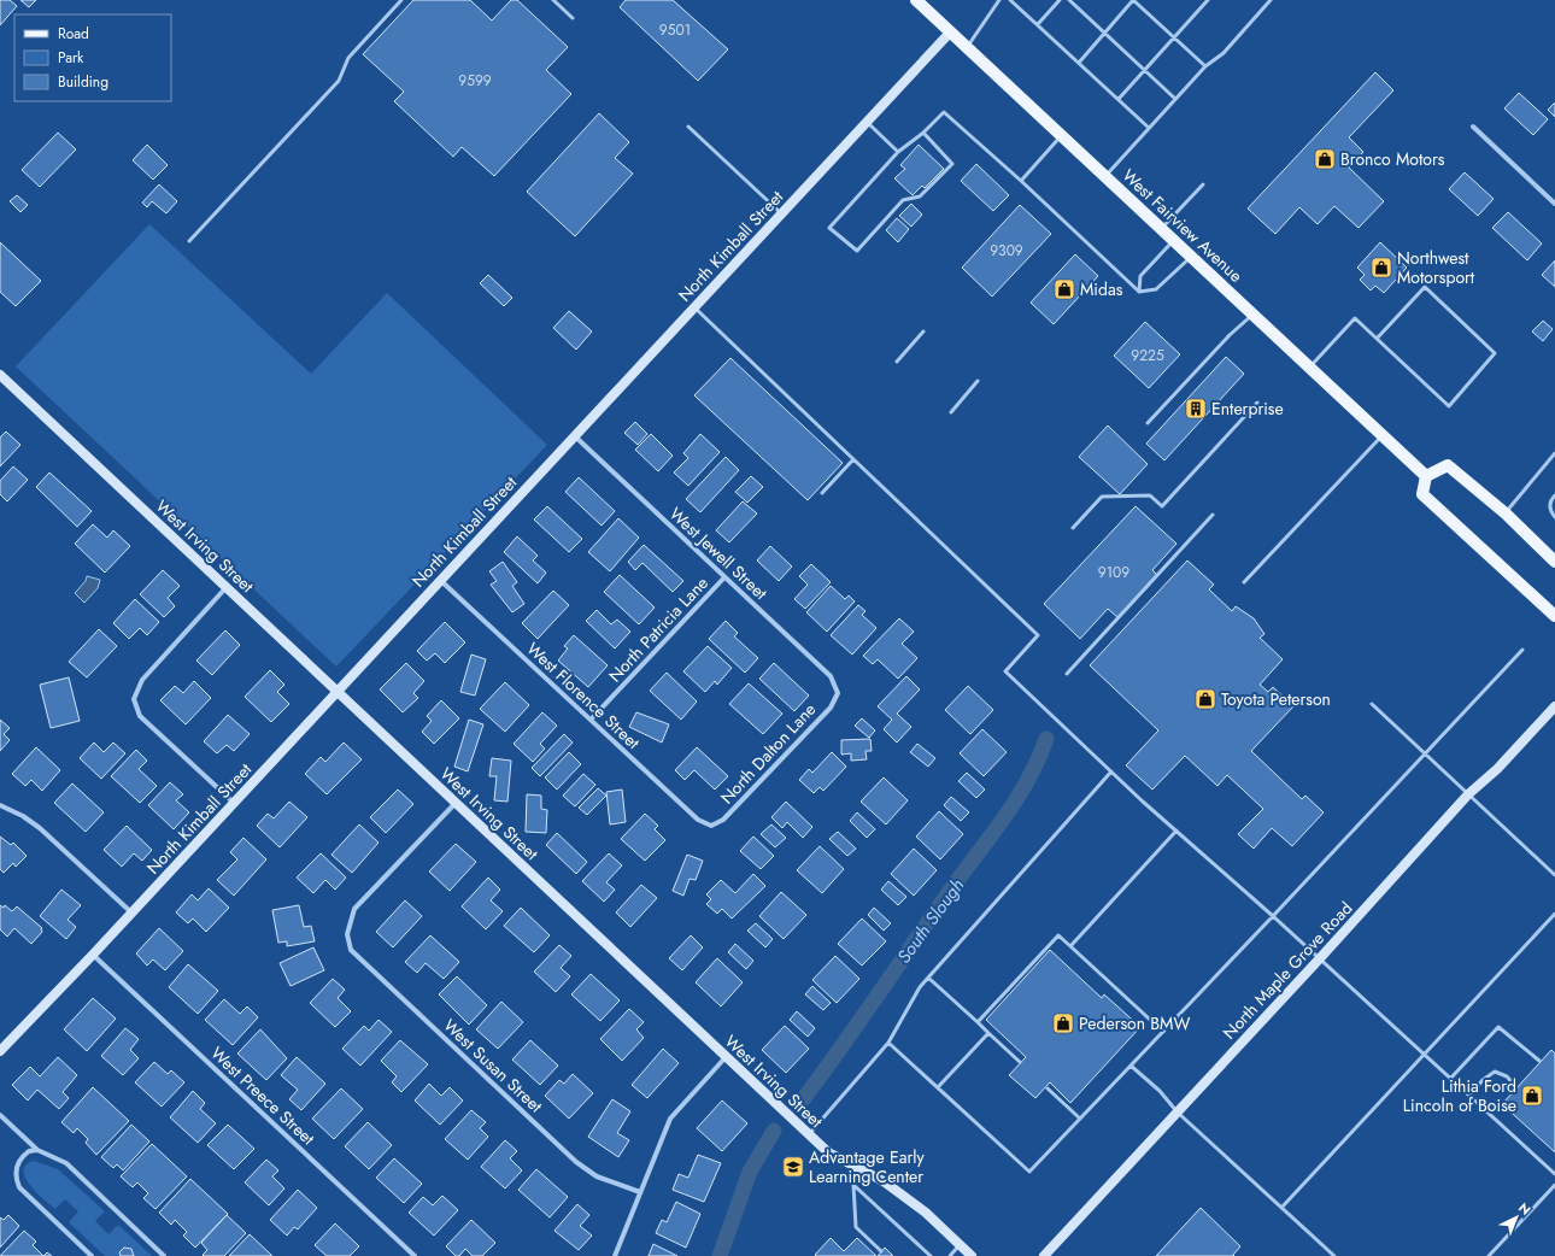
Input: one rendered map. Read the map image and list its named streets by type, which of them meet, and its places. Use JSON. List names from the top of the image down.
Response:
{
  "streets": {
    "main road": ["West Fairview Avenue"],
    "street": [
      "North Kimball Street",
      "West Irving Street",
      "West Jewell Street",
      "North Patricia Lane",
      "West Florence Street",
      "North Dalton Lane",
      "North Maple Grove Road",
      "West Susan Street",
      "West Preece Street"
    ]
  },
  "crossings": [
    ["West Fairview Avenue", "North Kimball Street"],
    ["North Kimball Street", "West Irving Street"],
    ["North Kimball Street", "West Jewell Street"],
    ["North Kimball Street", "West Florence Street"],
    ["North Kimball Street", "West Preece Street"],
    ["West Irving Street", "West Susan Street"],
    ["West Jewell Street", "North Patricia Lane"],
    ["West Jewell Street", "North Dalton Lane"],
    ["North Patricia Lane", "West Florence Street"],
    ["West Florence Street", "North Dalton Lane"]
  ],
  "water": ["South Slough"],
  "places": {
    "shop": [
      "Bronco Motors",
      "Northwest Motorsport",
      "Midas",
      "Toyota Peterson",
      "Pederson BMW",
      "Lithia Ford Lincoln of Boise"
    ],
    "building": ["Enterprise"],
    "school or university": ["Advantage Early Learning Center"]
  },
  "house_numbers": [
    "9501",
    "9599",
    "9309",
    "9225",
    "9109"
  ],
  "legend": ["Road", "Park", "Building"],
  "north": "top right"
}
